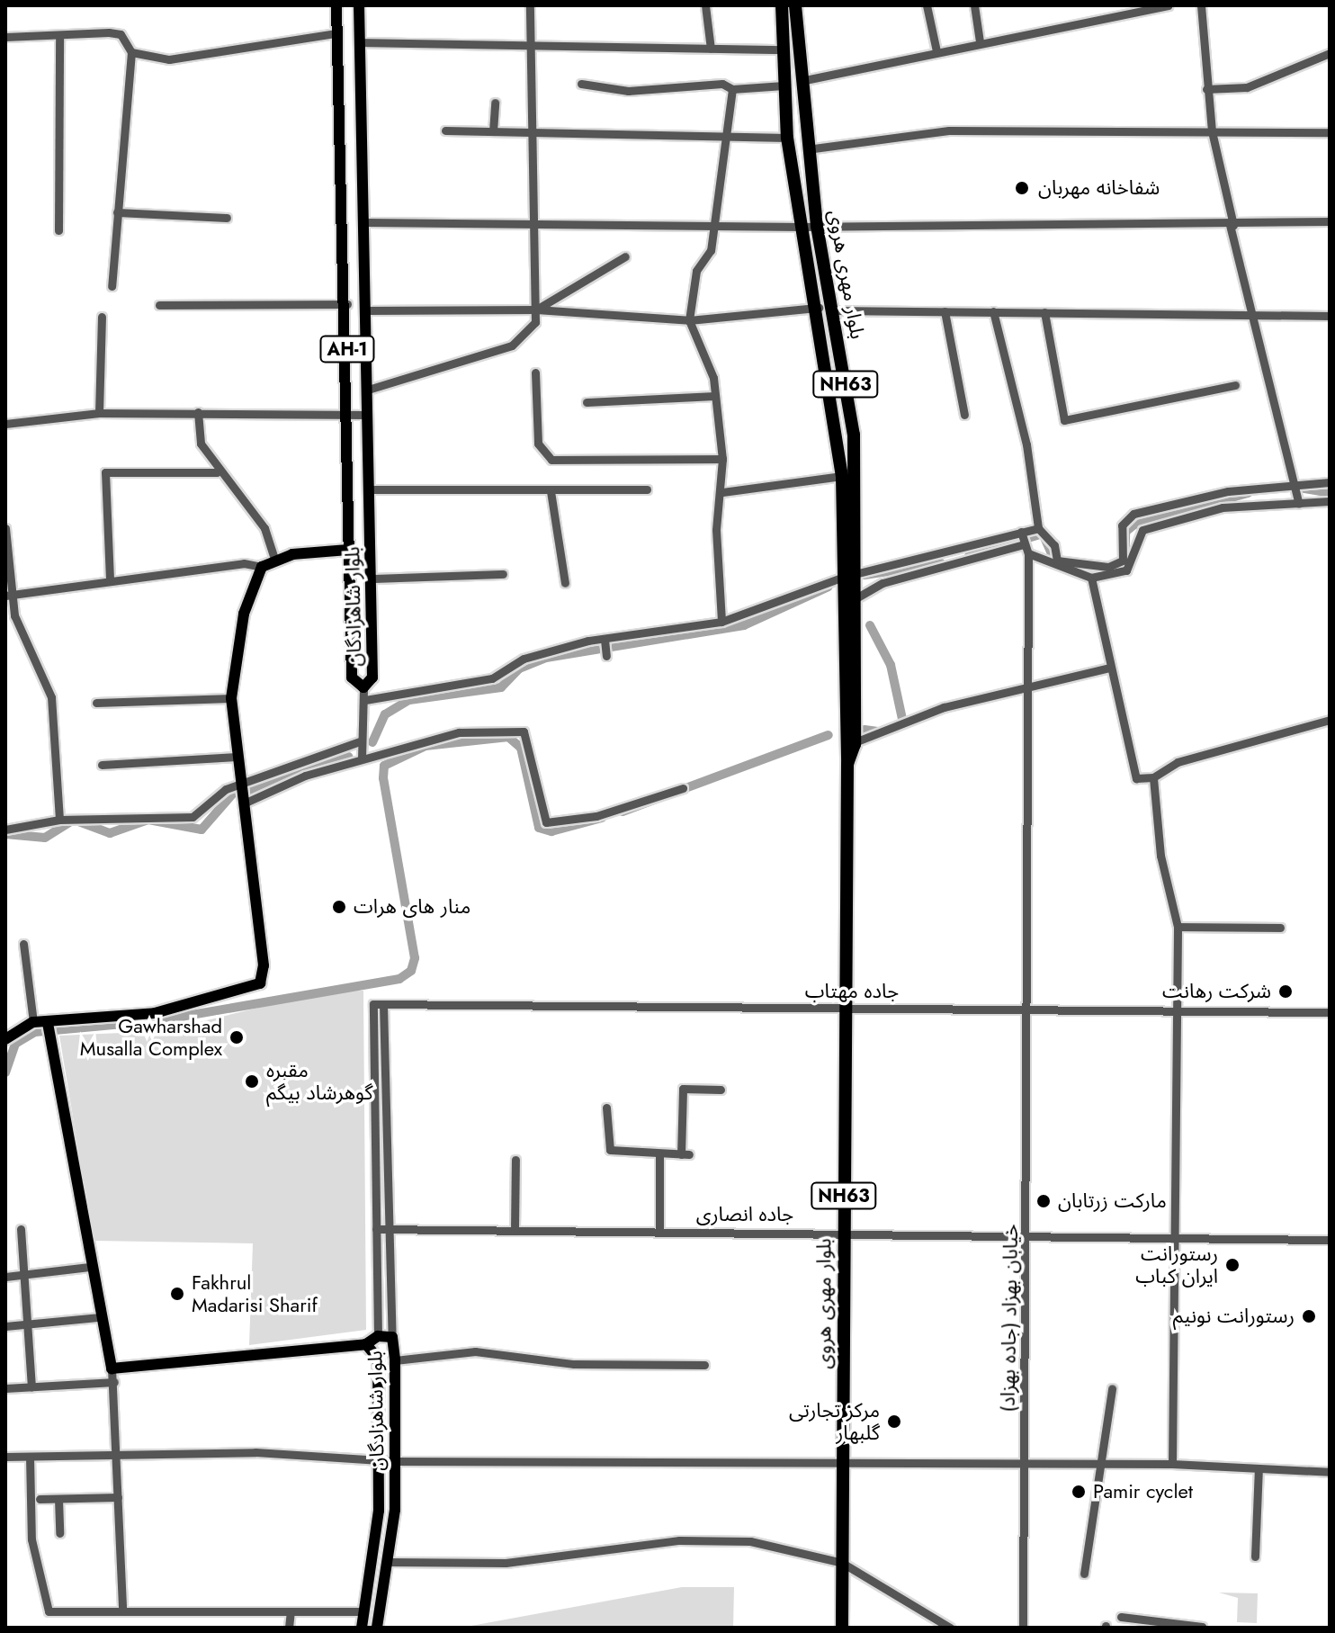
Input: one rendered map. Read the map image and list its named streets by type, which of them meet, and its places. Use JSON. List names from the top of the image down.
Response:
{
  "streets": {
    "highway": ["بلوار مهری هروی", "NH63"],
    "main road": ["AH-1", "بلوار شاهزادگان"],
    "street": ["جاده مهتاب", "جاده انصاری", "خیابان بهزاد (جاده بهزاد)"]
  },
  "crossings": [
    ["بلوار مهری هروی", "جاده مهتاب"],
    ["بلوار مهری هروی", "جاده انصاری"],
    ["جاده مهتاب", "جاده انصاری"],
    ["جاده مهتاب", "خیابان بهزاد (جاده بهزاد)"],
    ["جاده انصاری", "خیابان بهزاد (جاده بهزاد)"]
  ],
  "places": [
    "شفاخانه مهربان",
    "منار های هرات",
    "شرکت رهانت",
    "Gawharshad Musalla Complex",
    "مقبره گوهرشاد بیگم",
    "مارکت زرتابان",
    "رستورانت ایران کباب",
    "Fakhrul Madarisi Sharif",
    "رستورانت نونیم",
    "مرکز تجارتی گلبهار",
    "Pamir cyclet"
  ]
}
